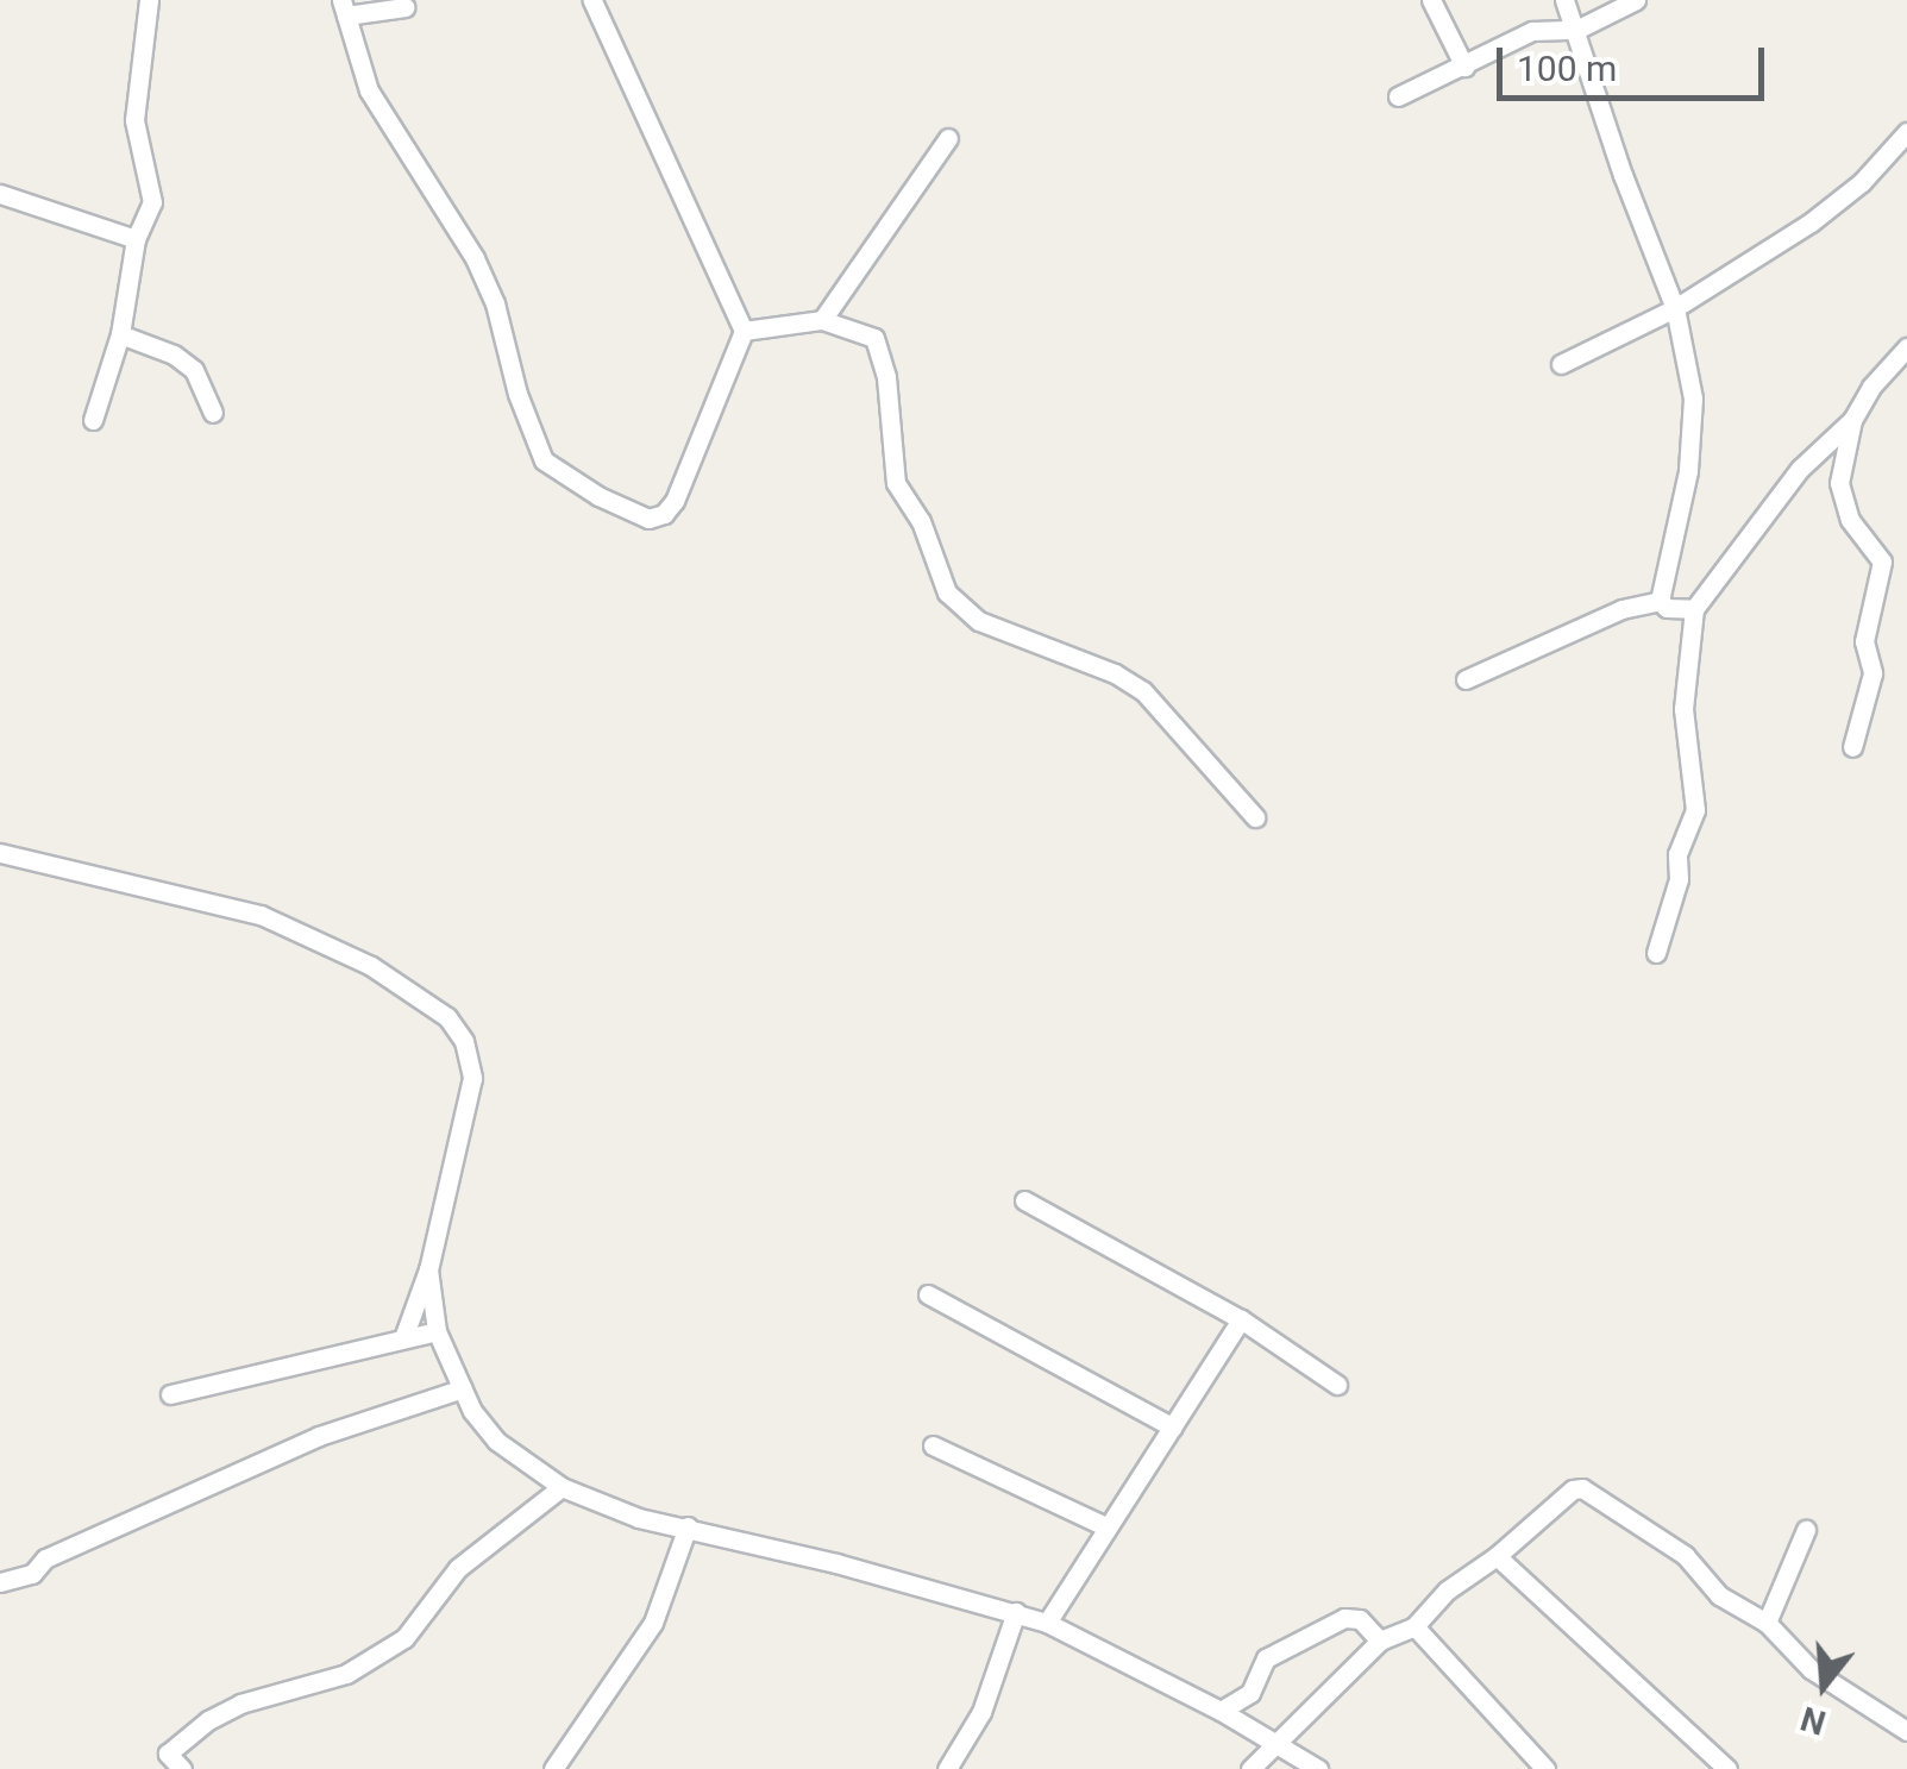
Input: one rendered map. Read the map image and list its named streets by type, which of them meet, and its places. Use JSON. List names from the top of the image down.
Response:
{
  "scale_bar": "100 m",
  "north": "bottom"
}
